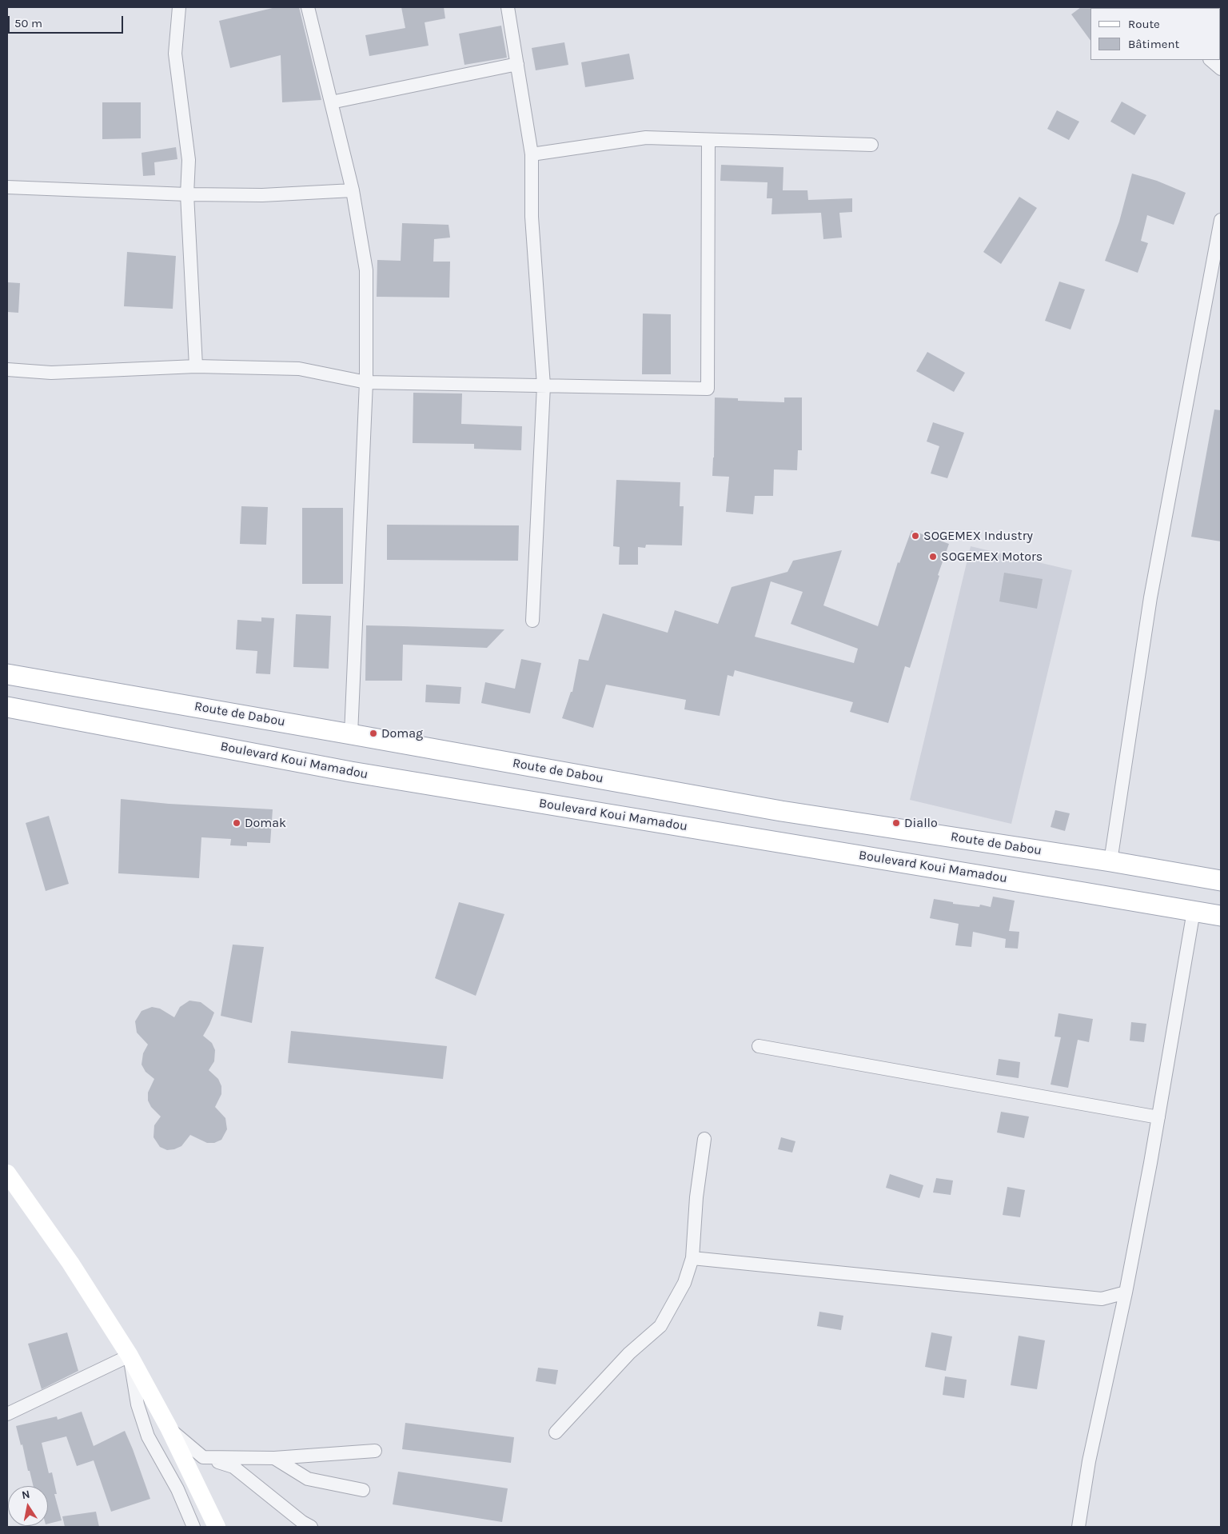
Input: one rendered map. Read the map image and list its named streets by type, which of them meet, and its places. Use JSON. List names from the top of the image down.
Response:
{
  "streets": {
    "main road": ["Route de Dabou", "Boulevard Koui Mamadou"]
  },
  "places": [
    "SOGEMEX Industry",
    "SOGEMEX Motors",
    "Domag",
    "Domak",
    "Diallo"
  ],
  "legend": ["Route", "Bâtiment"],
  "scale_bar": "50 m",
  "north": "top"
}
